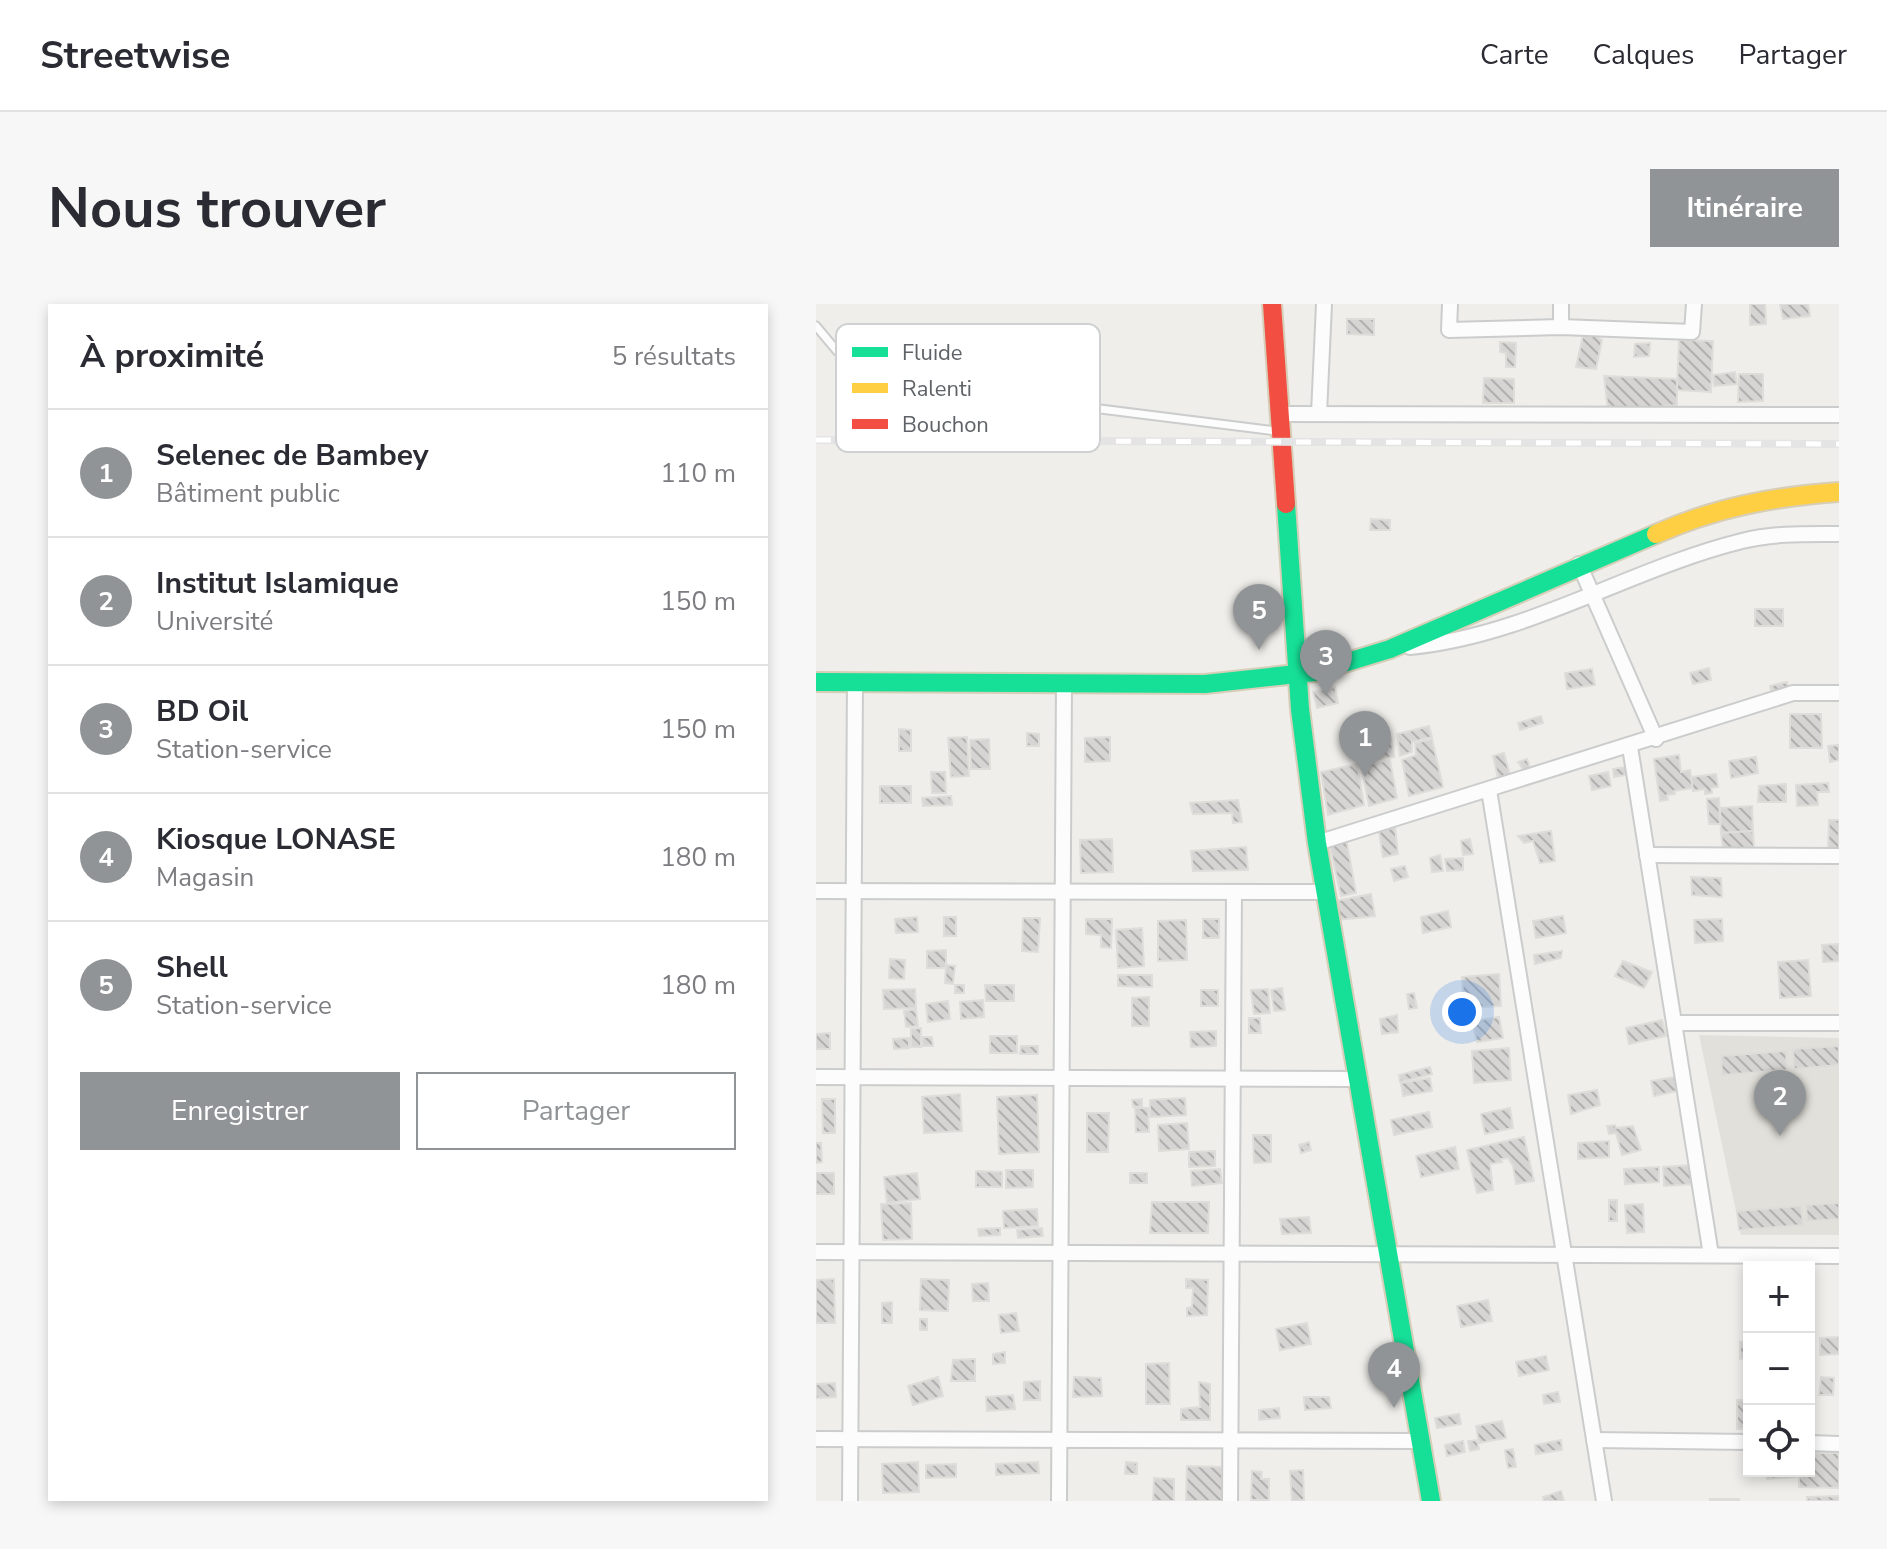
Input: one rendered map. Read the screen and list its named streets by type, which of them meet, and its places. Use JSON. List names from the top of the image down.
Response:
{
  "legend": ["Fluide", "Ralenti", "Bouchon"],
  "page": {
    "header": "Streetwise",
    "nav": ["Carte", "Calques", "Partager"],
    "buttons": [
      "Itinéraire",
      ["Enregistrer", "Partager"]
    ],
    "title": "Nous trouver",
    "heading": ["À proximité", "5 résultats"],
    "list": [
      {
        "mark": "1",
        "name": "Selenec de Bambey",
        "note": "Bâtiment public",
        "value": "110 m"
      },
      {
        "mark": "2",
        "name": "Institut Islamique",
        "note": "Université",
        "value": "150 m"
      },
      {
        "mark": "3",
        "name": "BD Oil",
        "note": "Station-service",
        "value": "150 m"
      },
      {
        "mark": "4",
        "name": "Kiosque LONASE",
        "note": "Magasin",
        "value": "180 m"
      },
      {
        "mark": "5",
        "name": "Shell",
        "note": "Station-service",
        "value": "180 m"
      }
    ],
    "pins": [
      "5",
      "3",
      "1",
      "2",
      "4"
    ],
    "map_buttons": ["+", "−"]
  }
}
